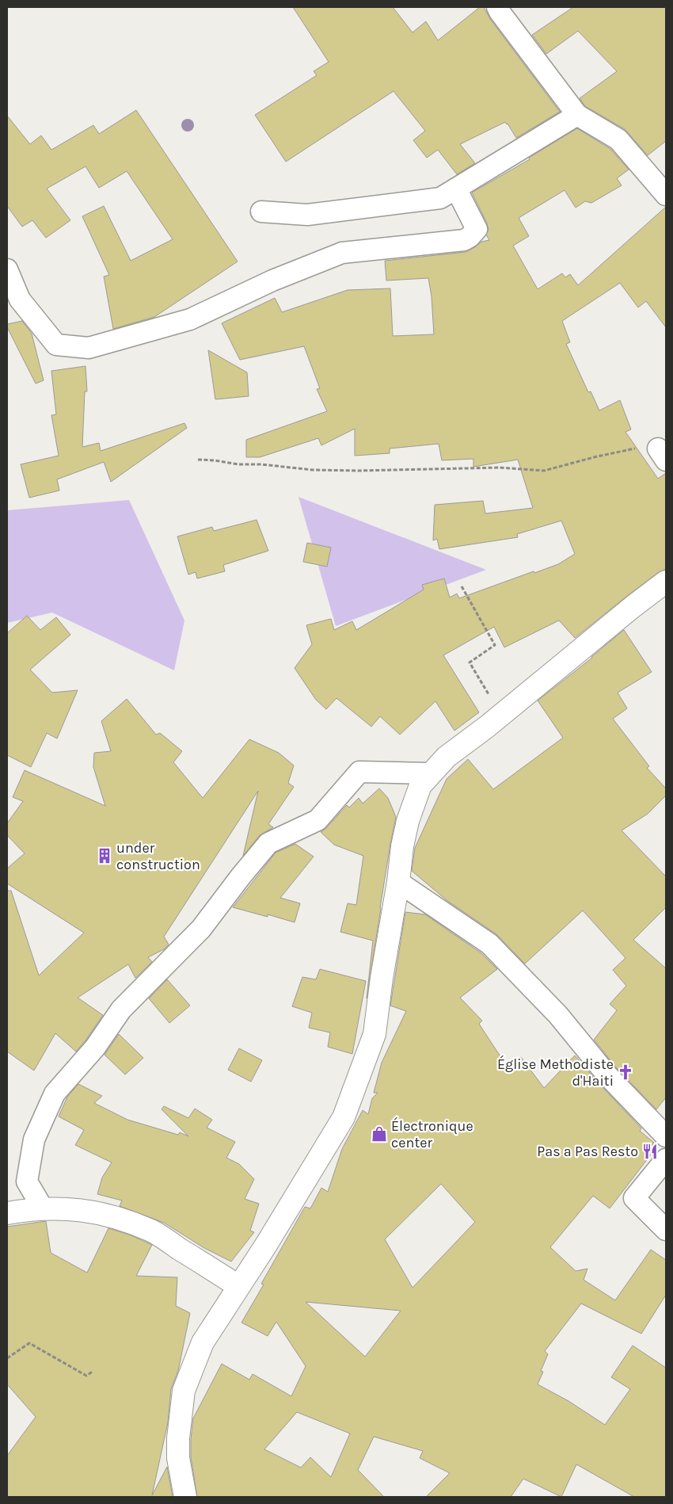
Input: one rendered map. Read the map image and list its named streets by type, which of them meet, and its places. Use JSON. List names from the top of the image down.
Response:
{
  "places": {
    "building": ["under construction"],
    "church": ["Église Methodiste d'Haiti"],
    "shop": ["Électronique center"],
    "restaurant": ["Pas a Pas Resto"]
  }
}
